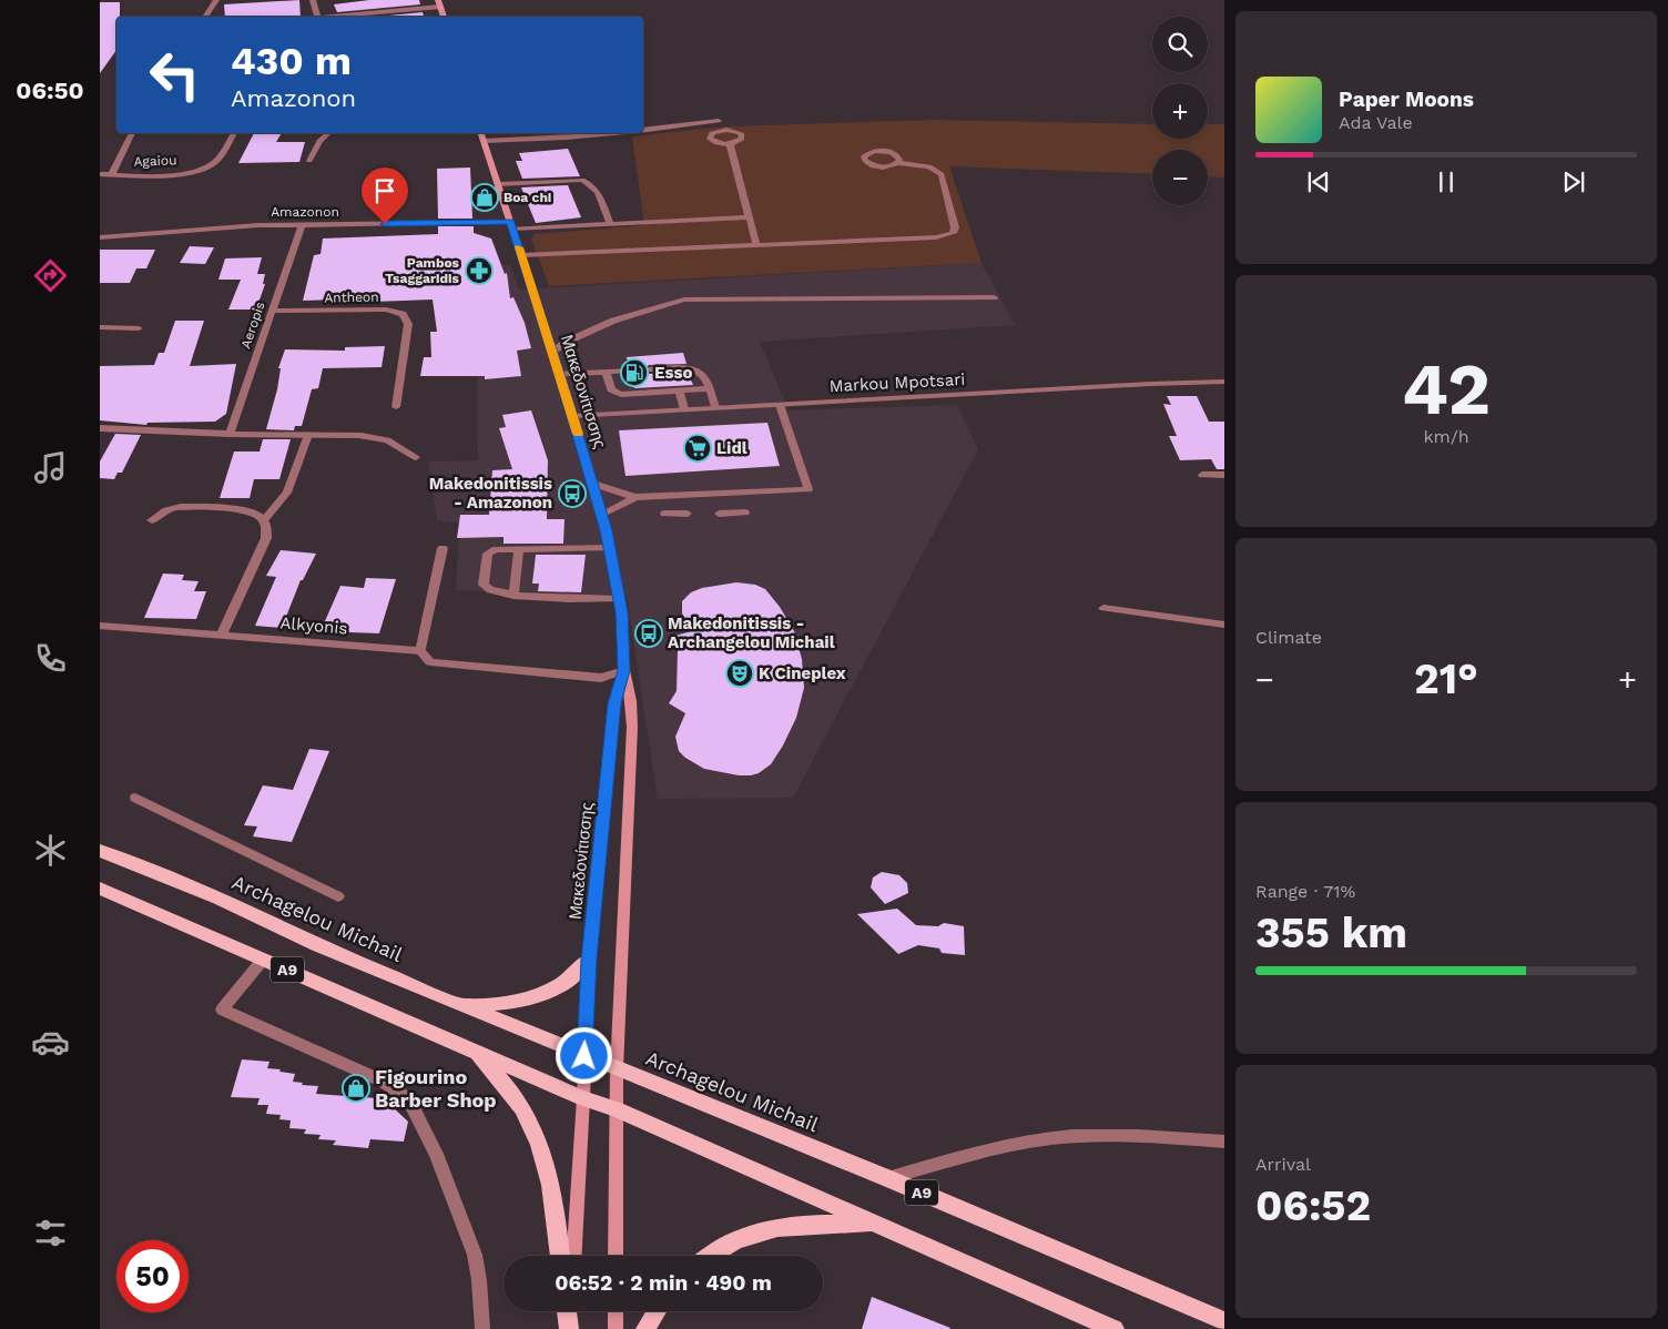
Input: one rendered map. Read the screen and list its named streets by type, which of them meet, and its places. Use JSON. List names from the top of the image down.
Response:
{
  "streets": {
    "main road": ["Μακεδονίτισσης", "Archagelou Michail", "A9"],
    "street": [
      "Agaiou",
      "Amazonon",
      "Antheon",
      "Aeropis",
      "Markou Mpotsari",
      "Alkyonis"
    ]
  },
  "crossings": [
    ["Amazonon", "Aeropis"],
    ["Amazonon", "Μακεδονίτισσης"],
    ["Antheon", "Aeropis"],
    ["Markou Mpotsari", "Μακεδονίτισσης"],
    ["Μακεδονίτισσης", "Archagelou Michail"],
    ["Μακεδονίτισσης", "A9"]
  ],
  "places": {
    "shop": ["Boa chi", "Figourino Barber Shop"],
    "pharmacy": ["Pambos Tsaggaridis"],
    "fuel station": ["Esso"],
    "supermarket": ["Lidl"],
    "bus stop": ["Makedonitissis - Amazonon", "Makedonitissis - Archangelou Michail"],
    "theatre": ["K Cineplex"]
  },
  "page": {
    "tabs": "06:50",
    "map_buttons": ["+", "−"],
    "turn": ["430 m", "Amazonon"],
    "song": ["Paper Moons", "Ada Vale"],
    "tile": [
      ["42", "km/h"],
      "Climate",
      ["Range · 71%", "355 km"],
      ["Arrival", "06:52"]
    ],
    "heat": ["−", "21°", "+"],
    "limit": "50",
    "trip": "06:52 · 2 min · 490 m"
  }
}
